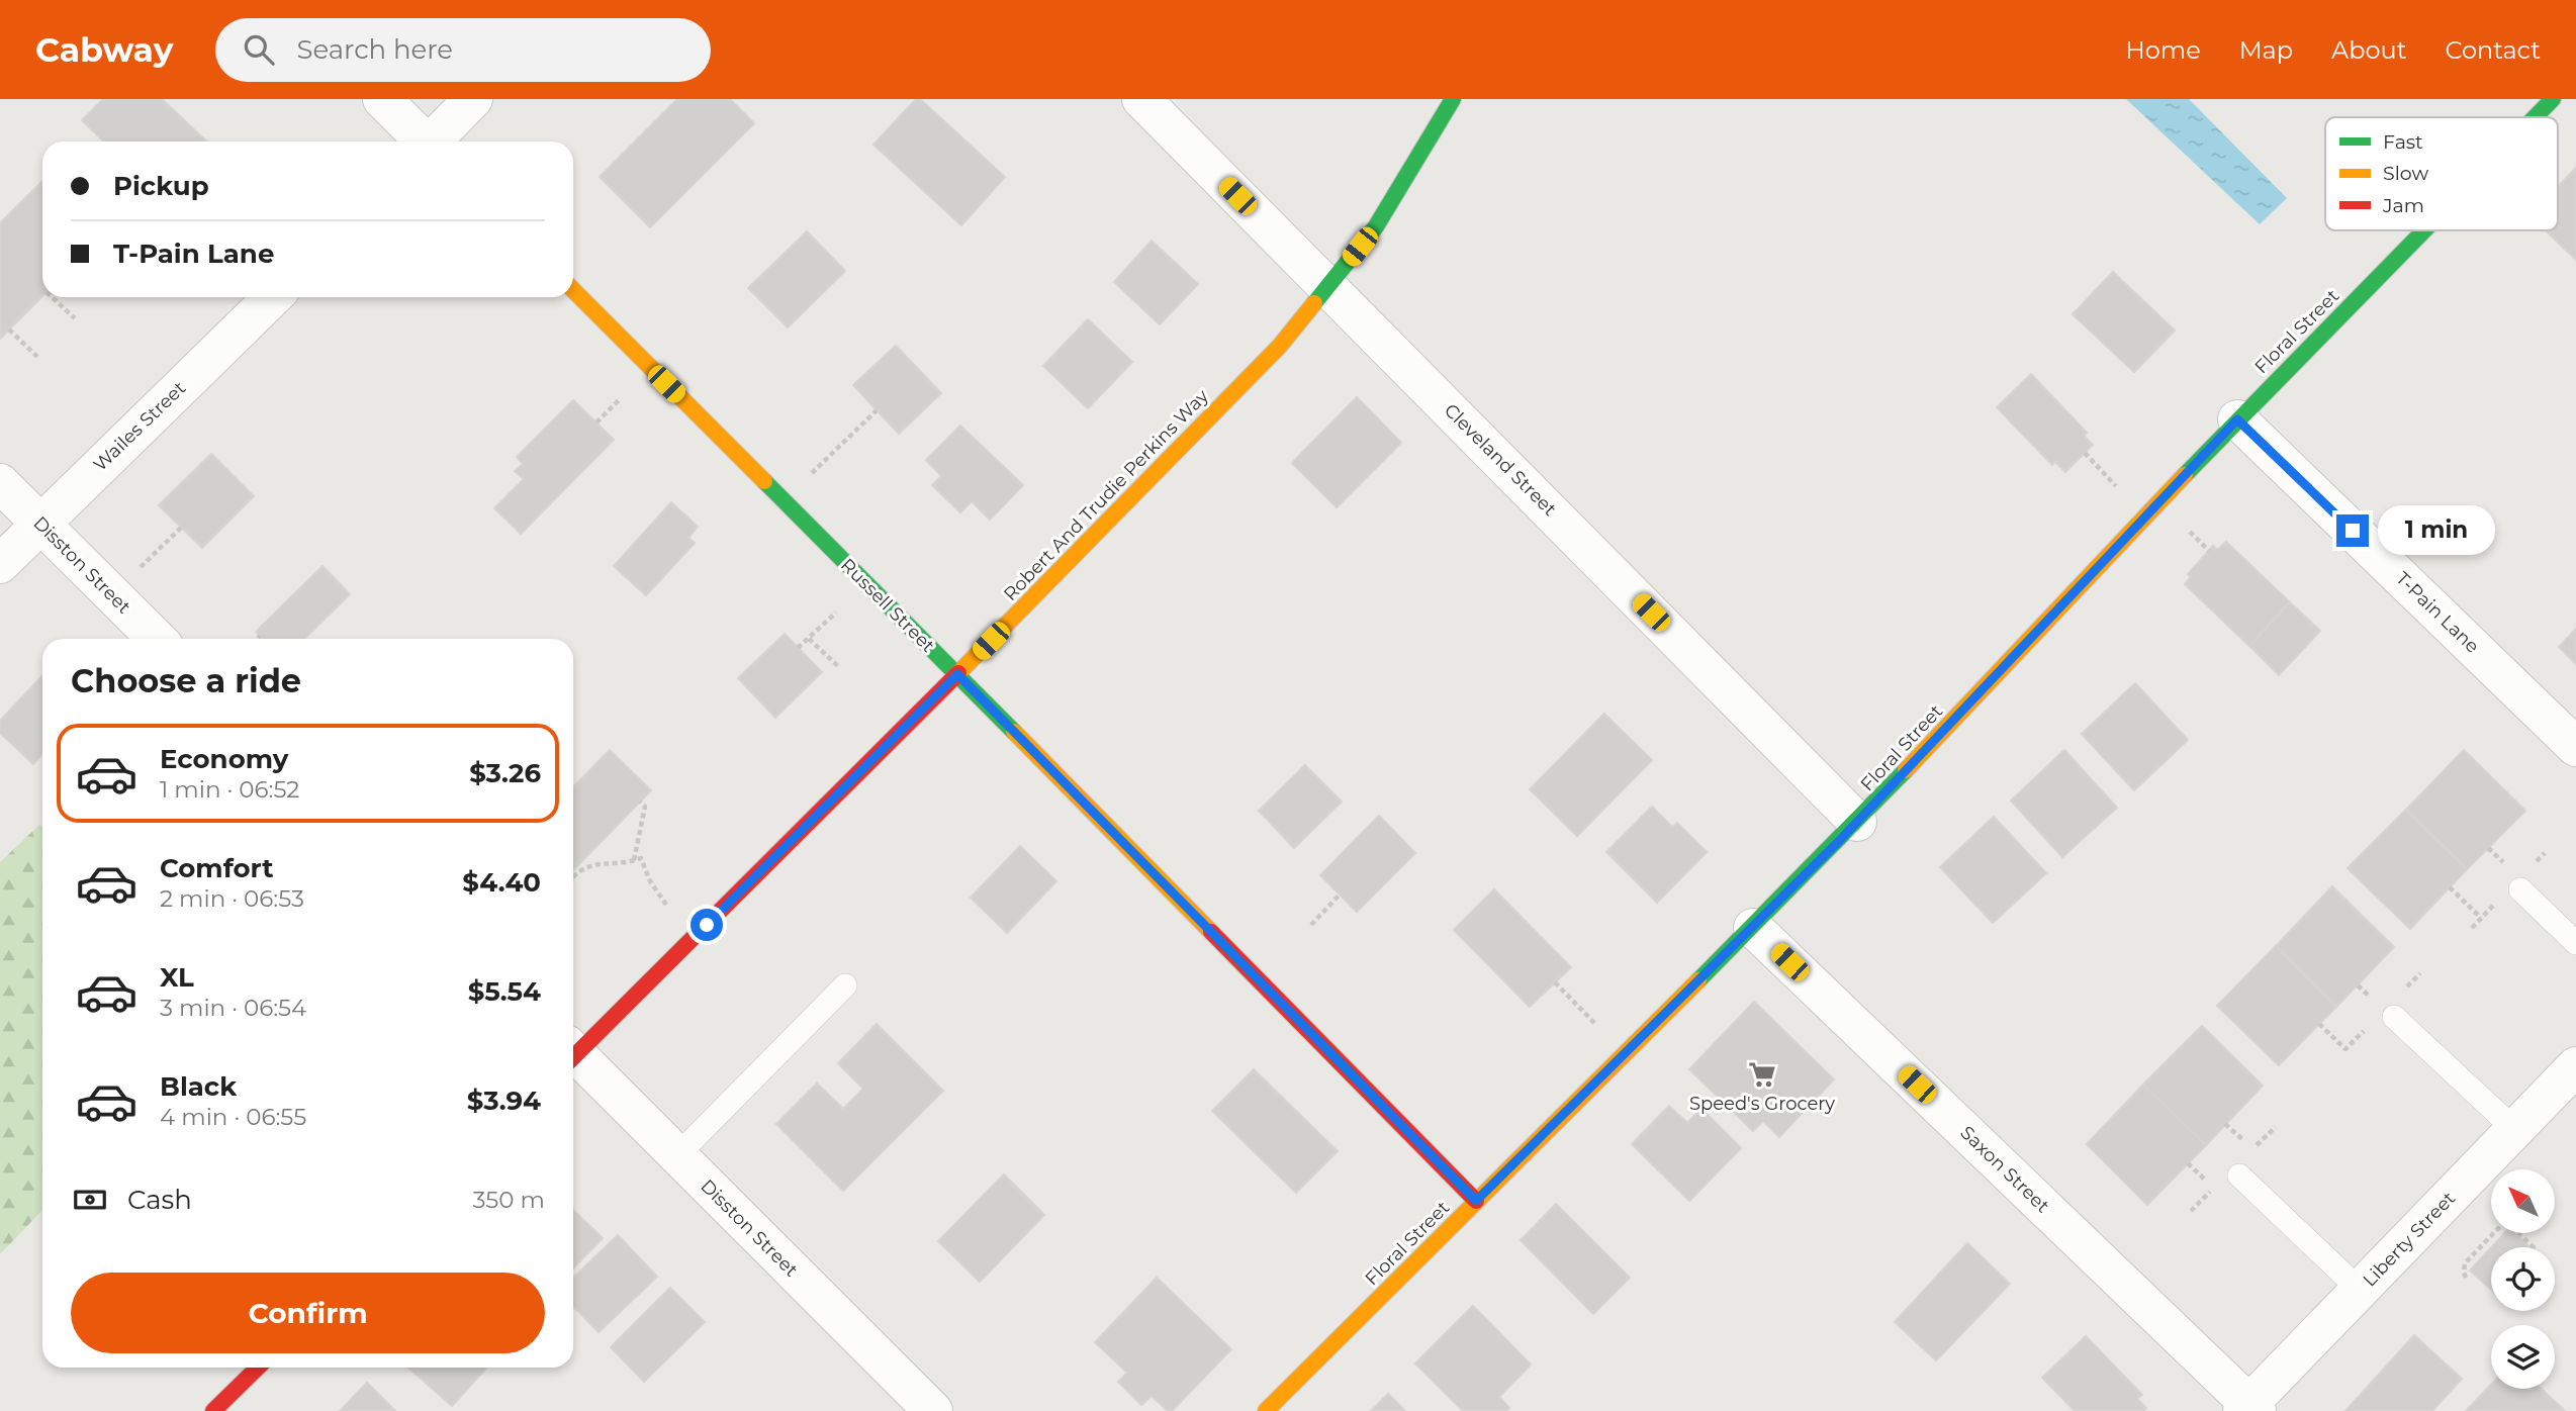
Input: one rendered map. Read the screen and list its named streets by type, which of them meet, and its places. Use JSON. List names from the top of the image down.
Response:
{
  "streets": {
    "street": [
      "Floral Street",
      "Wailes Street",
      "Cleveland Street",
      "Robert And Trudie Perkins Way",
      "Disston Street",
      "Russell Street",
      "T-Pain Lane",
      "Saxon Street",
      "Liberty Street"
    ]
  },
  "crossings": [
    ["Floral Street", "Cleveland Street"],
    ["Floral Street", "Russell Street"],
    ["Floral Street", "T-Pain Lane"],
    ["Floral Street", "Saxon Street"],
    ["Wailes Street", "Disston Street"],
    ["Cleveland Street", "Robert And Trudie Perkins Way"],
    ["Robert And Trudie Perkins Way", "Russell Street"],
    ["Saxon Street", "Liberty Street"]
  ],
  "places": {
    "supermarket": ["Speed's Grocery"]
  },
  "legend": ["Fast", "Slow", "Jam"],
  "north": "top left",
  "page": {
    "header": "Cabway",
    "search": "Search here",
    "nav": [
      "Home",
      "Map",
      "About",
      "Contact"
    ],
    "banner": ["Pickup", "T-Pain Lane"],
    "bubble": "1 min",
    "heading": "Choose a ride",
    "list": [
      {
        "name": "Economy",
        "note": "1 min · 06:52",
        "value": "$3.26"
      },
      {
        "name": "Comfort",
        "note": "2 min · 06:53",
        "value": "$4.40"
      },
      {
        "name": "XL",
        "note": "3 min · 06:54",
        "value": "$5.54"
      },
      {
        "name": "Black",
        "note": "4 min · 06:55",
        "value": "$3.94"
      }
    ],
    "pay": ["Cash", "350 m"],
    "buttons": "Confirm"
  }
}
